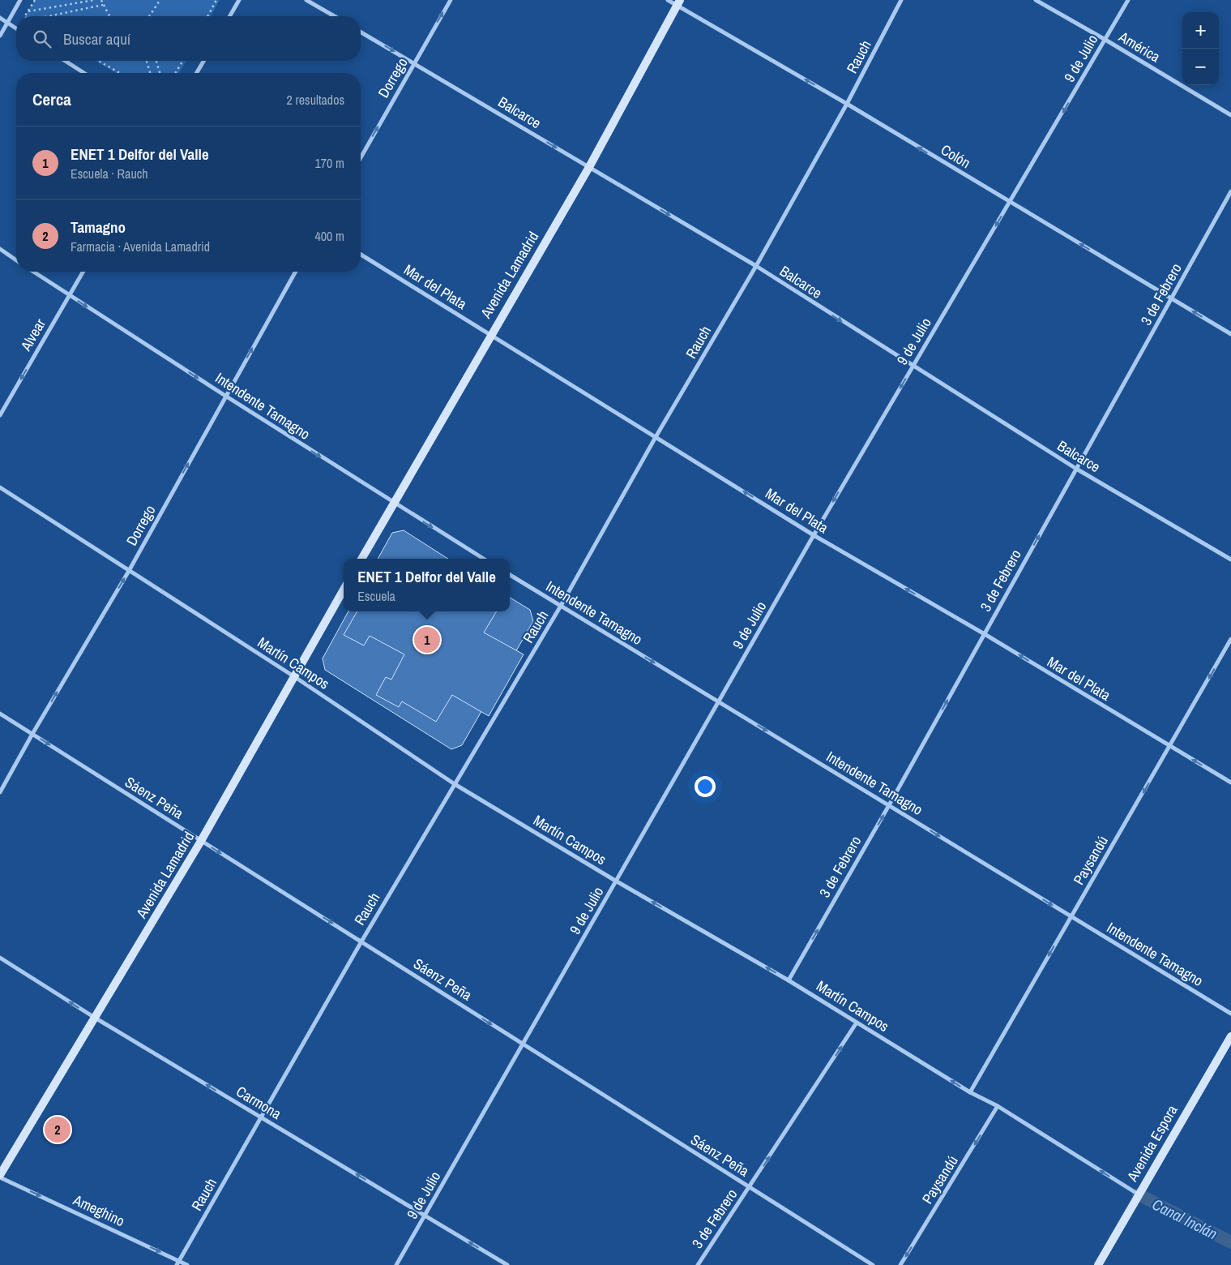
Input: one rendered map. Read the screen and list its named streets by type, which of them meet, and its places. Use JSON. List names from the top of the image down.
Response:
{
  "streets": {
    "main road": ["Avenida Lamadrid", "Avenida Espora"],
    "street": [
      "América",
      "Rauch",
      "9 de Julio",
      "Dorrego",
      "Balcarce",
      "Colón",
      "Mar del Plata",
      "3 de Febrero",
      "Alvear",
      "Intendente Tamagno",
      "Martín Campos",
      "Sáenz Peña",
      "Paysandú",
      "Carmona",
      "Ameghino"
    ]
  },
  "crossings": [
    ["América", "9 de Julio"],
    ["Rauch", "Balcarce"],
    ["Rauch", "Colón"],
    ["Rauch", "Mar del Plata"],
    ["Rauch", "Intendente Tamagno"],
    ["Rauch", "Martín Campos"],
    ["Rauch", "Sáenz Peña"],
    ["Rauch", "Carmona"],
    ["Rauch", "Ameghino"],
    ["9 de Julio", "Balcarce"],
    ["9 de Julio", "Colón"],
    ["9 de Julio", "Mar del Plata"],
    ["9 de Julio", "Intendente Tamagno"],
    ["9 de Julio", "Martín Campos"],
    ["9 de Julio", "Sáenz Peña"],
    ["9 de Julio", "Carmona"],
    ["Dorrego", "Balcarce"],
    ["Dorrego", "Intendente Tamagno"],
    ["Dorrego", "Martín Campos"],
    ["Dorrego", "Sáenz Peña"],
    ["Balcarce", "Avenida Lamadrid"],
    ["Balcarce", "3 de Febrero"],
    ["Colón", "Avenida Lamadrid"],
    ["Colón", "3 de Febrero"],
    ["Avenida Lamadrid", "Mar del Plata"],
    ["Avenida Lamadrid", "Intendente Tamagno"],
    ["Avenida Lamadrid", "Martín Campos"],
    ["Avenida Lamadrid", "Sáenz Peña"],
    ["Avenida Lamadrid", "Carmona"],
    ["Avenida Lamadrid", "Ameghino"],
    ["Mar del Plata", "3 de Febrero"],
    ["Mar del Plata", "Paysandú"],
    ["3 de Febrero", "Intendente Tamagno"],
    ["3 de Febrero", "Martín Campos"],
    ["3 de Febrero", "Sáenz Peña"],
    ["Alvear", "Intendente Tamagno"],
    ["Intendente Tamagno", "Paysandú"],
    ["Martín Campos", "Paysandú"],
    ["Martín Campos", "Avenida Espora"]
  ],
  "one_way": [
    "9 de Julio",
    "Dorrego",
    "Balcarce",
    "Colón",
    "Mar del Plata",
    "3 de Febrero",
    "Alvear",
    "Intendente Tamagno",
    "Martín Campos",
    "Sáenz Peña",
    "Paysandú",
    "Carmona",
    "Ameghino"
  ],
  "water": ["Canal Inclán"],
  "page": {
    "map_buttons": ["+", "−"],
    "search": "Buscar aquí",
    "heading": ["Cerca", "2 resultados"],
    "list": [
      {
        "mark": "1",
        "name": "ENET 1 Delfor del Valle",
        "note": "Escuela · Rauch",
        "value": "170 m"
      },
      {
        "mark": "2",
        "name": "Tamagno",
        "note": "Farmacia · Avenida Lamadrid",
        "value": "400 m"
      }
    ],
    "popup": ["ENET 1 Delfor del Valle", "Escuela"],
    "pins": ["1", "2"]
  }
}
